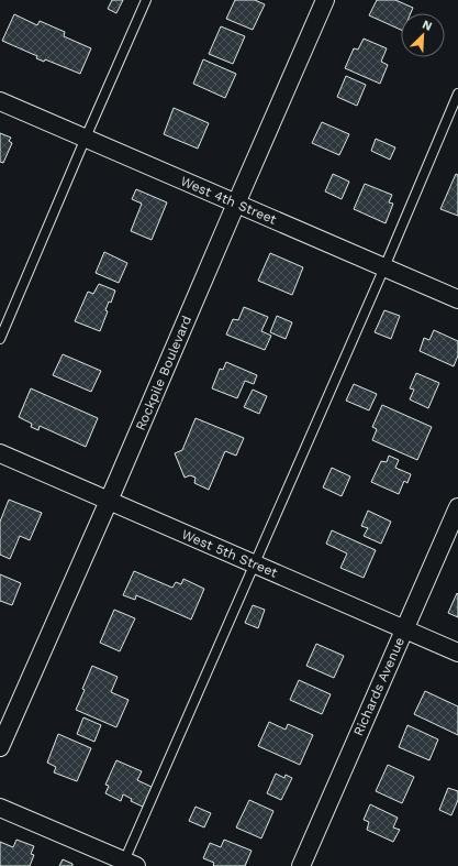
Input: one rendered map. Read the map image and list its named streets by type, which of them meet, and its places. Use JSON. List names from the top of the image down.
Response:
{
  "streets": {
    "street": [
      "West 4th Street",
      "Rockpile Boulevard",
      "West 5th Street",
      "Richards Avenue"
    ]
  },
  "crossings": [
    ["West 4th Street", "Rockpile Boulevard"],
    ["Rockpile Boulevard", "West 5th Street"],
    ["West 5th Street", "Richards Avenue"]
  ],
  "north": "top right"
}
